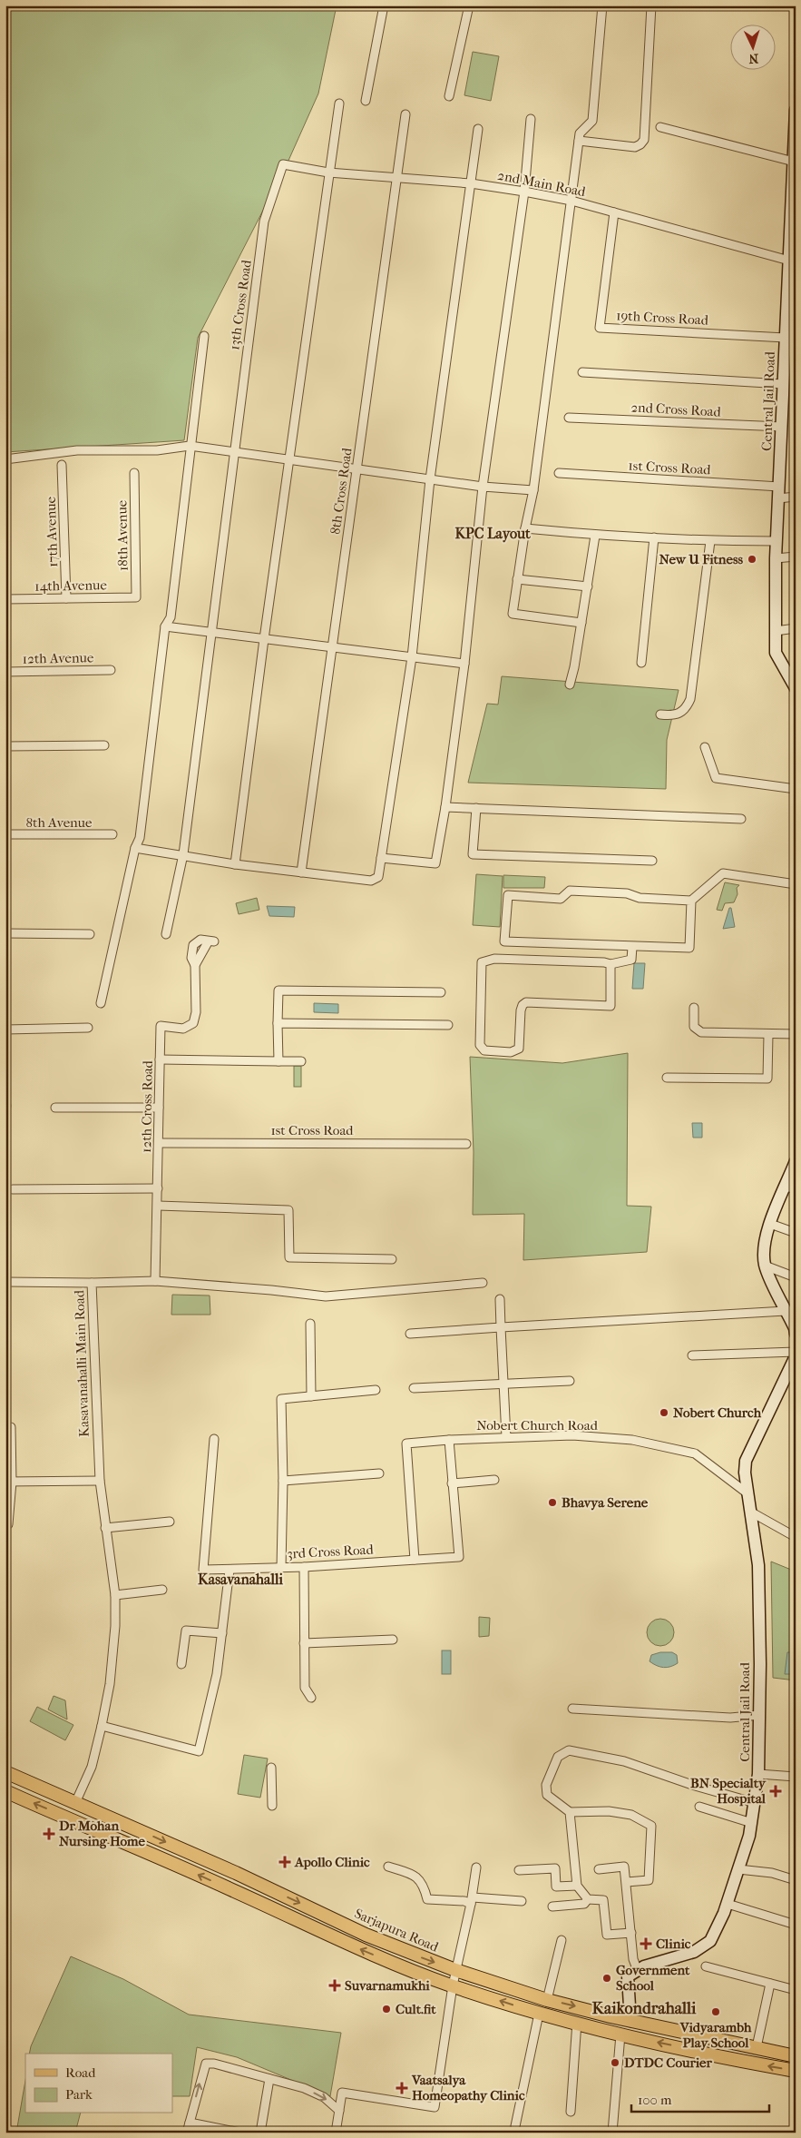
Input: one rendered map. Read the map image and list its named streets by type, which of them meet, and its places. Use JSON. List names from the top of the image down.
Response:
{
  "streets": {
    "main road": ["Central Jail Road", "Sarjapura Road"],
    "street": [
      "2nd Main Road",
      "13th Cross Road",
      "19th Cross Road",
      "2nd Cross Road",
      "1st Cross Road",
      "8th Cross Road",
      "17th Avenue",
      "18th Avenue",
      "14th Avenue",
      "12th Avenue",
      "8th Avenue",
      "12th Cross Road",
      "Kasavanahalli Main Road",
      "Nobert Church Road",
      "3rd Cross Road"
    ]
  },
  "crossings": [
    ["2nd Main Road", "13th Cross Road"],
    ["2nd Main Road", "19th Cross Road"],
    ["2nd Main Road", "Central Jail Road"],
    ["2nd Main Road", "8th Cross Road"],
    ["19th Cross Road", "Central Jail Road"],
    ["Central Jail Road", "2nd Cross Road"],
    ["Central Jail Road", "1st Cross Road"],
    ["Central Jail Road", "Nobert Church Road"],
    ["1st Cross Road", "12th Cross Road"],
    ["17th Avenue", "14th Avenue"],
    ["18th Avenue", "14th Avenue"],
    ["12th Cross Road", "Kasavanahalli Main Road"],
    ["Kasavanahalli Main Road", "Sarjapura Road"],
    ["Nobert Church Road", "3rd Cross Road"]
  ],
  "districts": ["KPC Layout", "Kasavanahalli", "Kaikondrahalli"],
  "places": {
    "other": [
      "New U Fitness",
      "Nobert Church",
      "Bhavya Serene",
      "Government School",
      "Cult.fit",
      "Vidyarambh Play School",
      "DTDC Courier"
    ],
    "health": [
      "BN Specialty Hospital",
      "Dr Mohan Nursing Home",
      "Apollo Clinic",
      "Clinic",
      "Suvarnamukhi",
      "Vaatsalya Homeopathy Clinic"
    ]
  },
  "legend": ["Road", "Park"],
  "scale_bar": "100 m",
  "north": "bottom"
}
